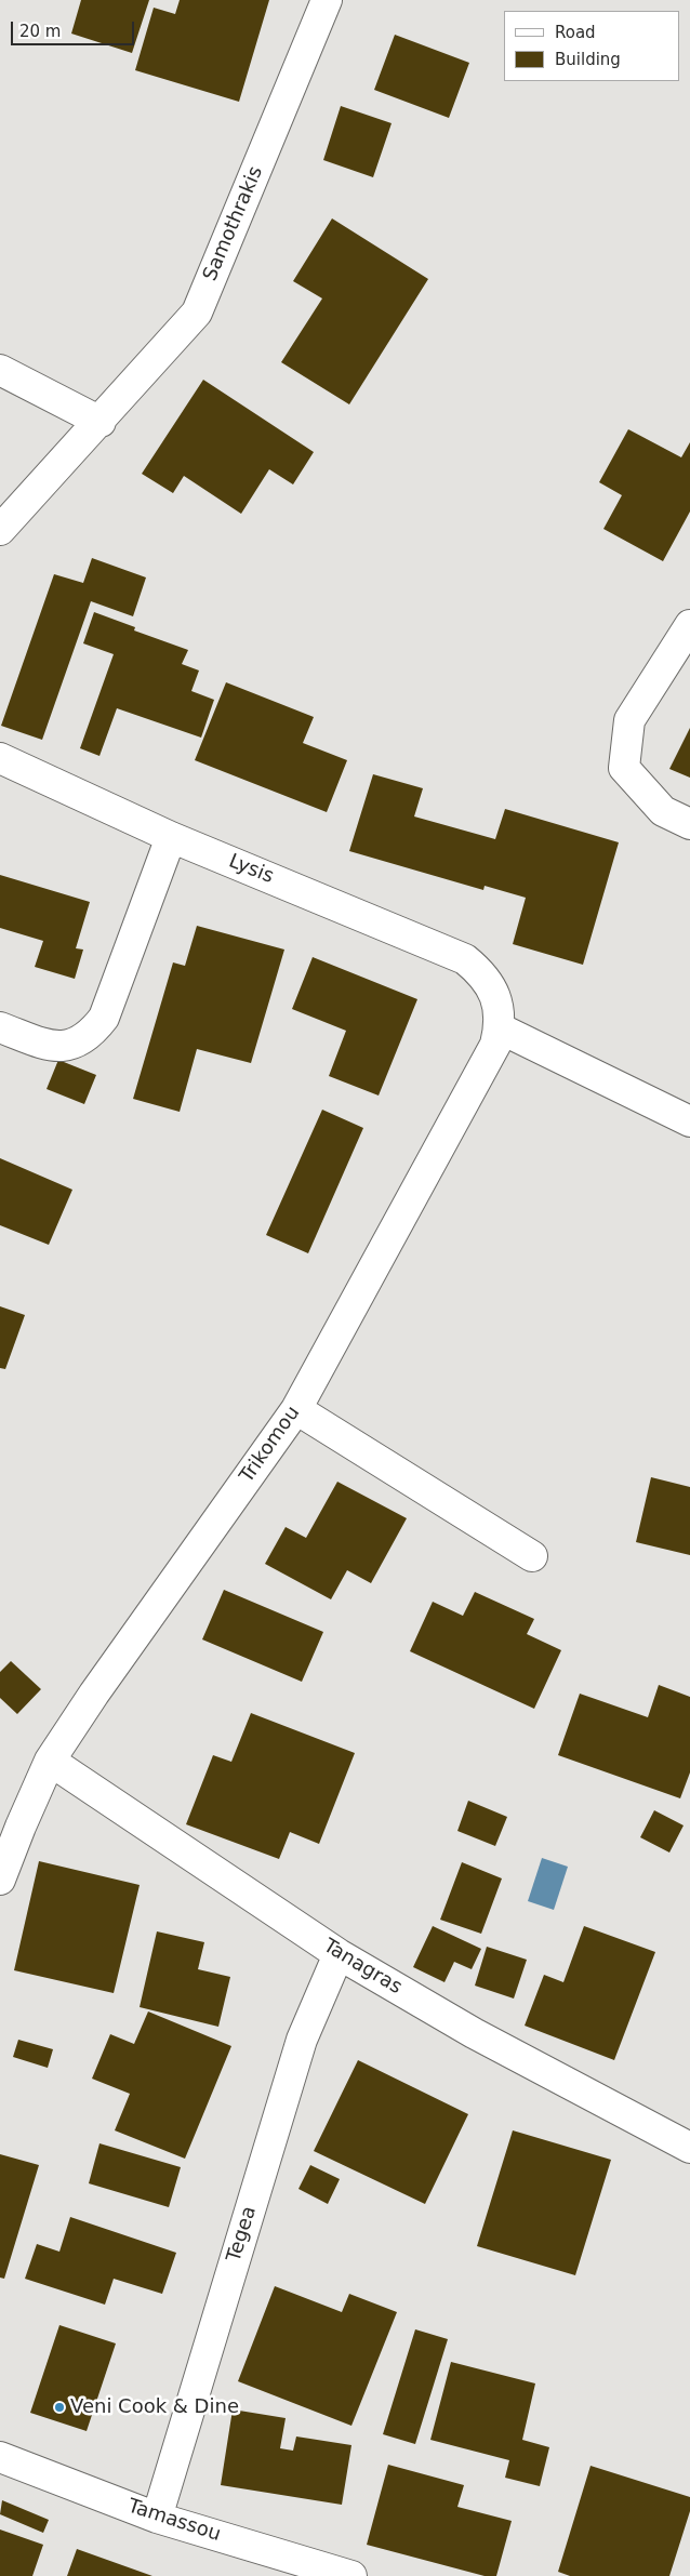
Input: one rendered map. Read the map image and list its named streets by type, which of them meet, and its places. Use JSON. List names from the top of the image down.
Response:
{
  "streets": {
    "street": [
      "Samothrakis",
      "Lysis",
      "Trikomou",
      "Tanagras",
      "Tegea",
      "Tamassou"
    ]
  },
  "crossings": [
    ["Lysis", "Trikomou"],
    ["Trikomou", "Tanagras"],
    ["Tanagras", "Tegea"],
    ["Tegea", "Tamassou"]
  ],
  "places": ["Veni Cook & Dine"],
  "legend": ["Road", "Building"],
  "scale_bar": "20 m"
}
